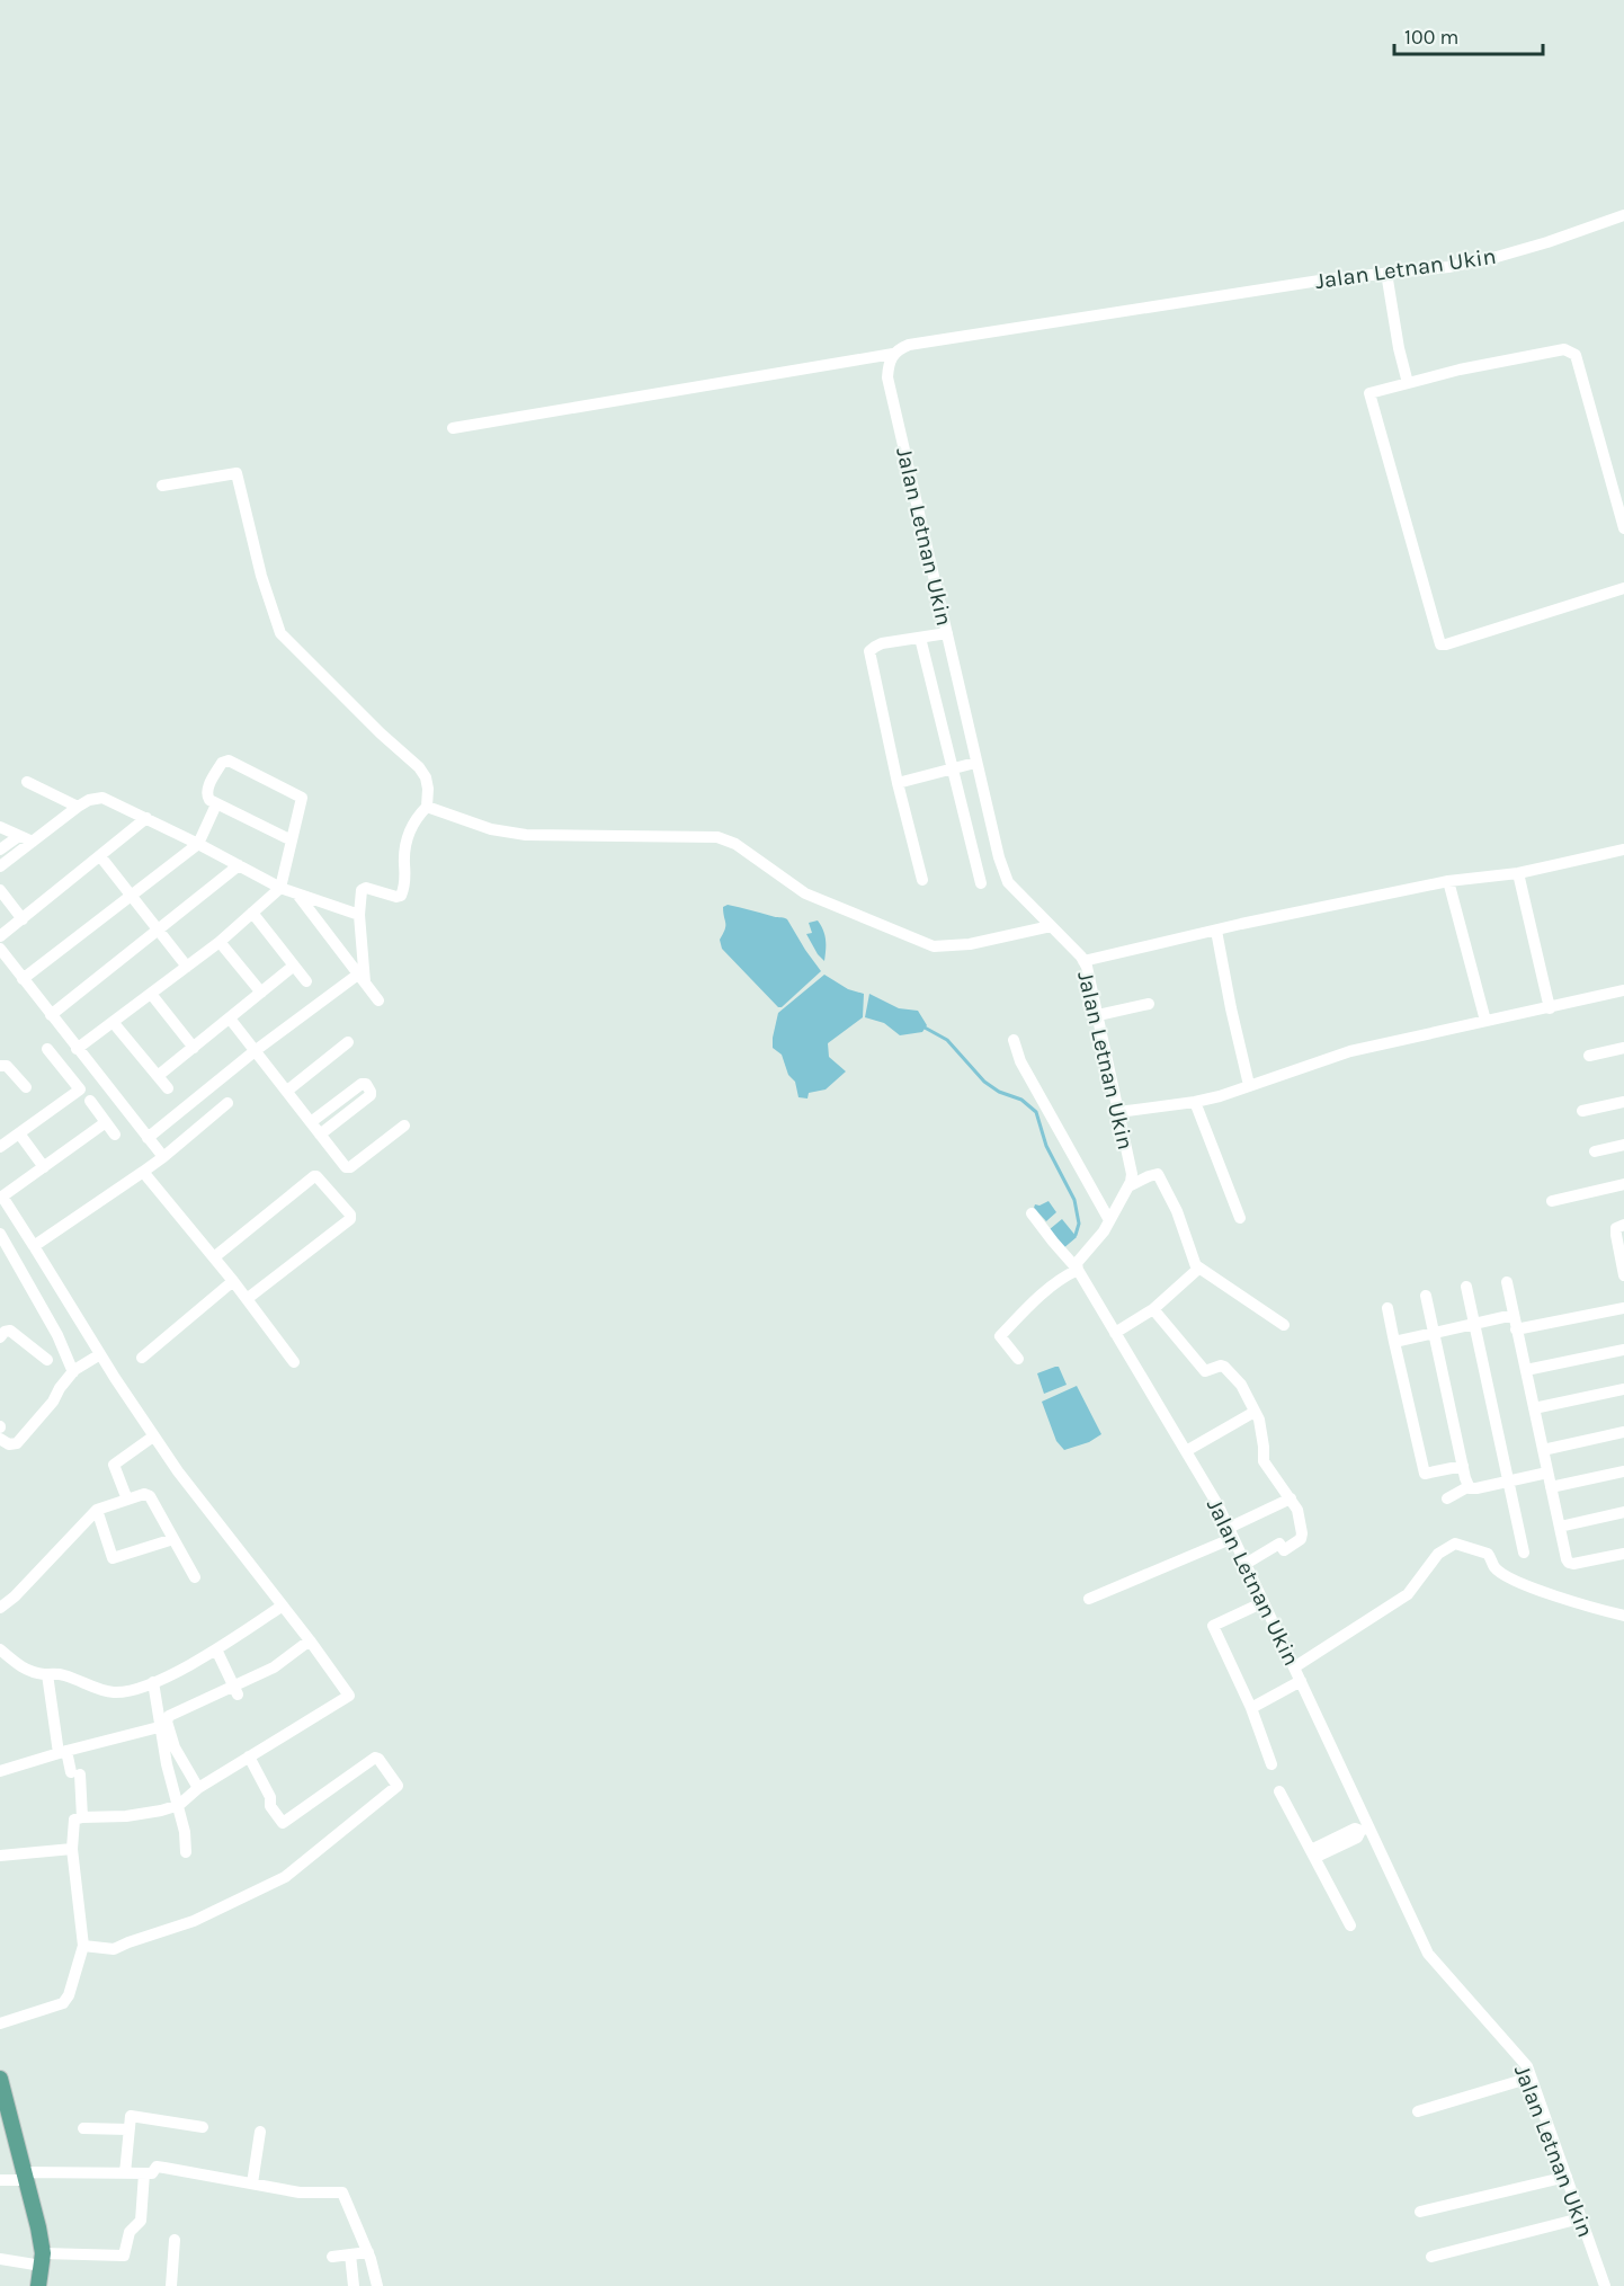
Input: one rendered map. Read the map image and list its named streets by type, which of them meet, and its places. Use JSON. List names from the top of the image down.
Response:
{
  "streets": {
    "street": ["Jalan Letnan Ukin"]
  },
  "scale_bar": "100 m"
}
